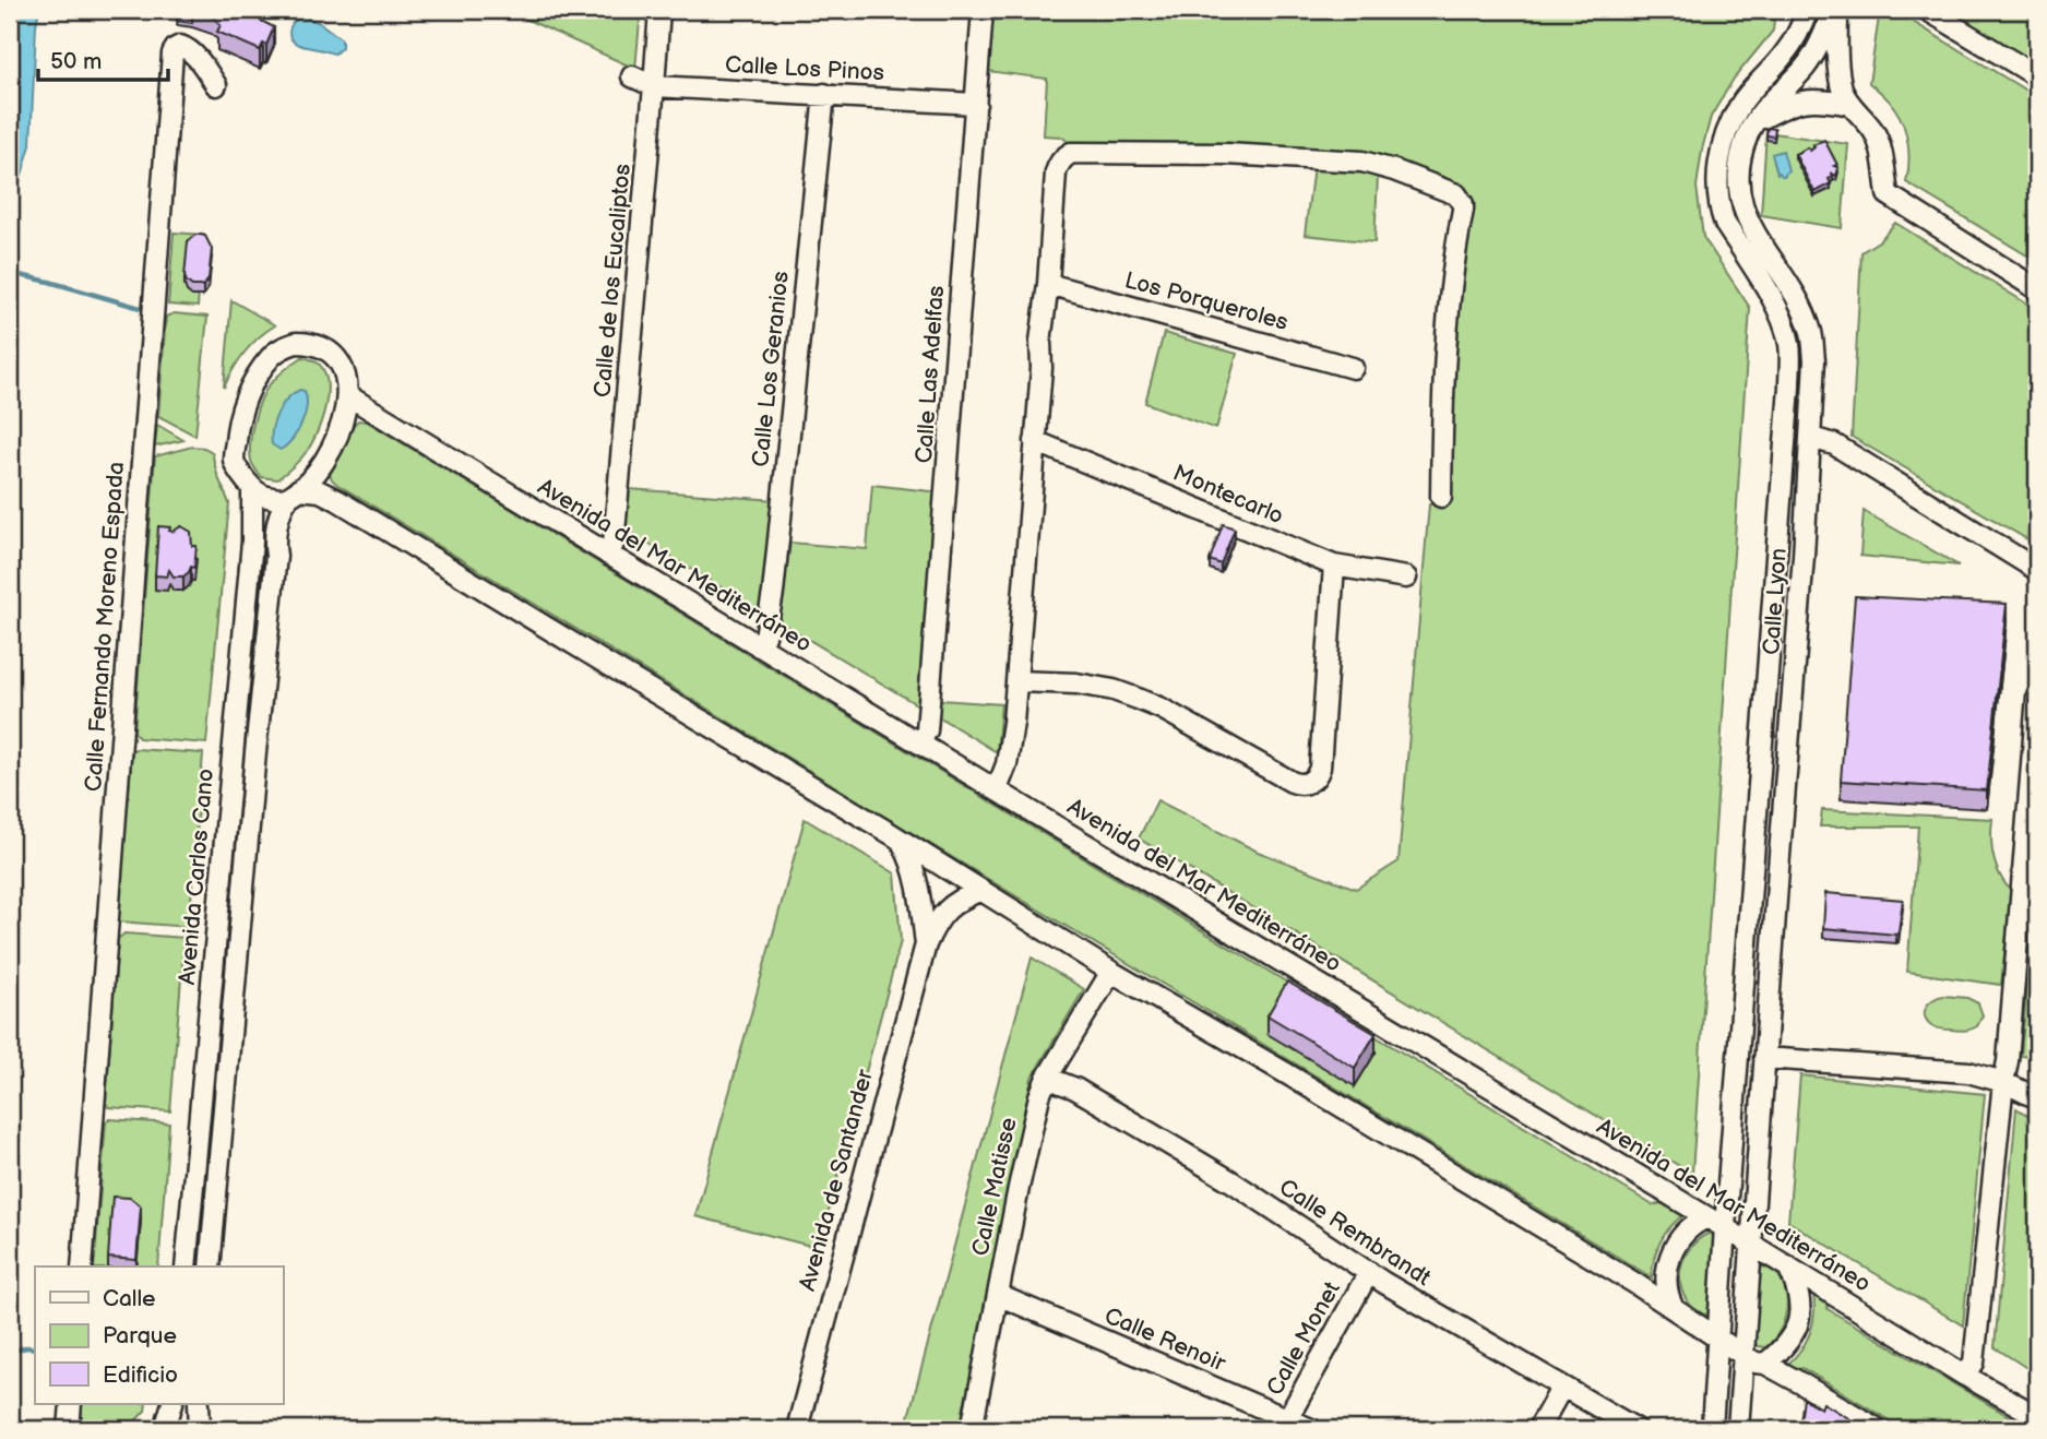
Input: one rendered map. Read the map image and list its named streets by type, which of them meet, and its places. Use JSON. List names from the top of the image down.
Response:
{
  "streets": {
    "street": [
      "Calle Los Pinos",
      "Calle de los Eucaliptos",
      "Los Porqueroles",
      "Calle Los Geranios",
      "Calle Las Adelfas",
      "Montecarlo",
      "Avenida del Mar Mediterráneo",
      "Calle Lyon",
      "Calle Fernando Moreno Espada",
      "Avenida Carlos Cano",
      "Avenida de Santander",
      "Calle Matisse",
      "Calle Rembrandt",
      "Calle Monet",
      "Calle Renoir"
    ]
  },
  "crossings": [
    ["Calle Los Pinos", "Calle de los Eucaliptos"],
    ["Calle Los Pinos", "Calle Los Geranios"],
    ["Calle Los Pinos", "Calle Las Adelfas"],
    ["Calle de los Eucaliptos", "Avenida del Mar Mediterráneo"],
    ["Calle Los Geranios", "Avenida del Mar Mediterráneo"],
    ["Calle Las Adelfas", "Avenida del Mar Mediterráneo"],
    ["Avenida del Mar Mediterráneo", "Calle Lyon"],
    ["Avenida del Mar Mediterráneo", "Avenida Carlos Cano"],
    ["Calle Matisse", "Calle Rembrandt"],
    ["Calle Matisse", "Calle Renoir"],
    ["Calle Rembrandt", "Calle Monet"],
    ["Calle Monet", "Calle Renoir"]
  ],
  "legend": ["Calle", "Parque", "Edificio"],
  "scale_bar": "50 m"
}
